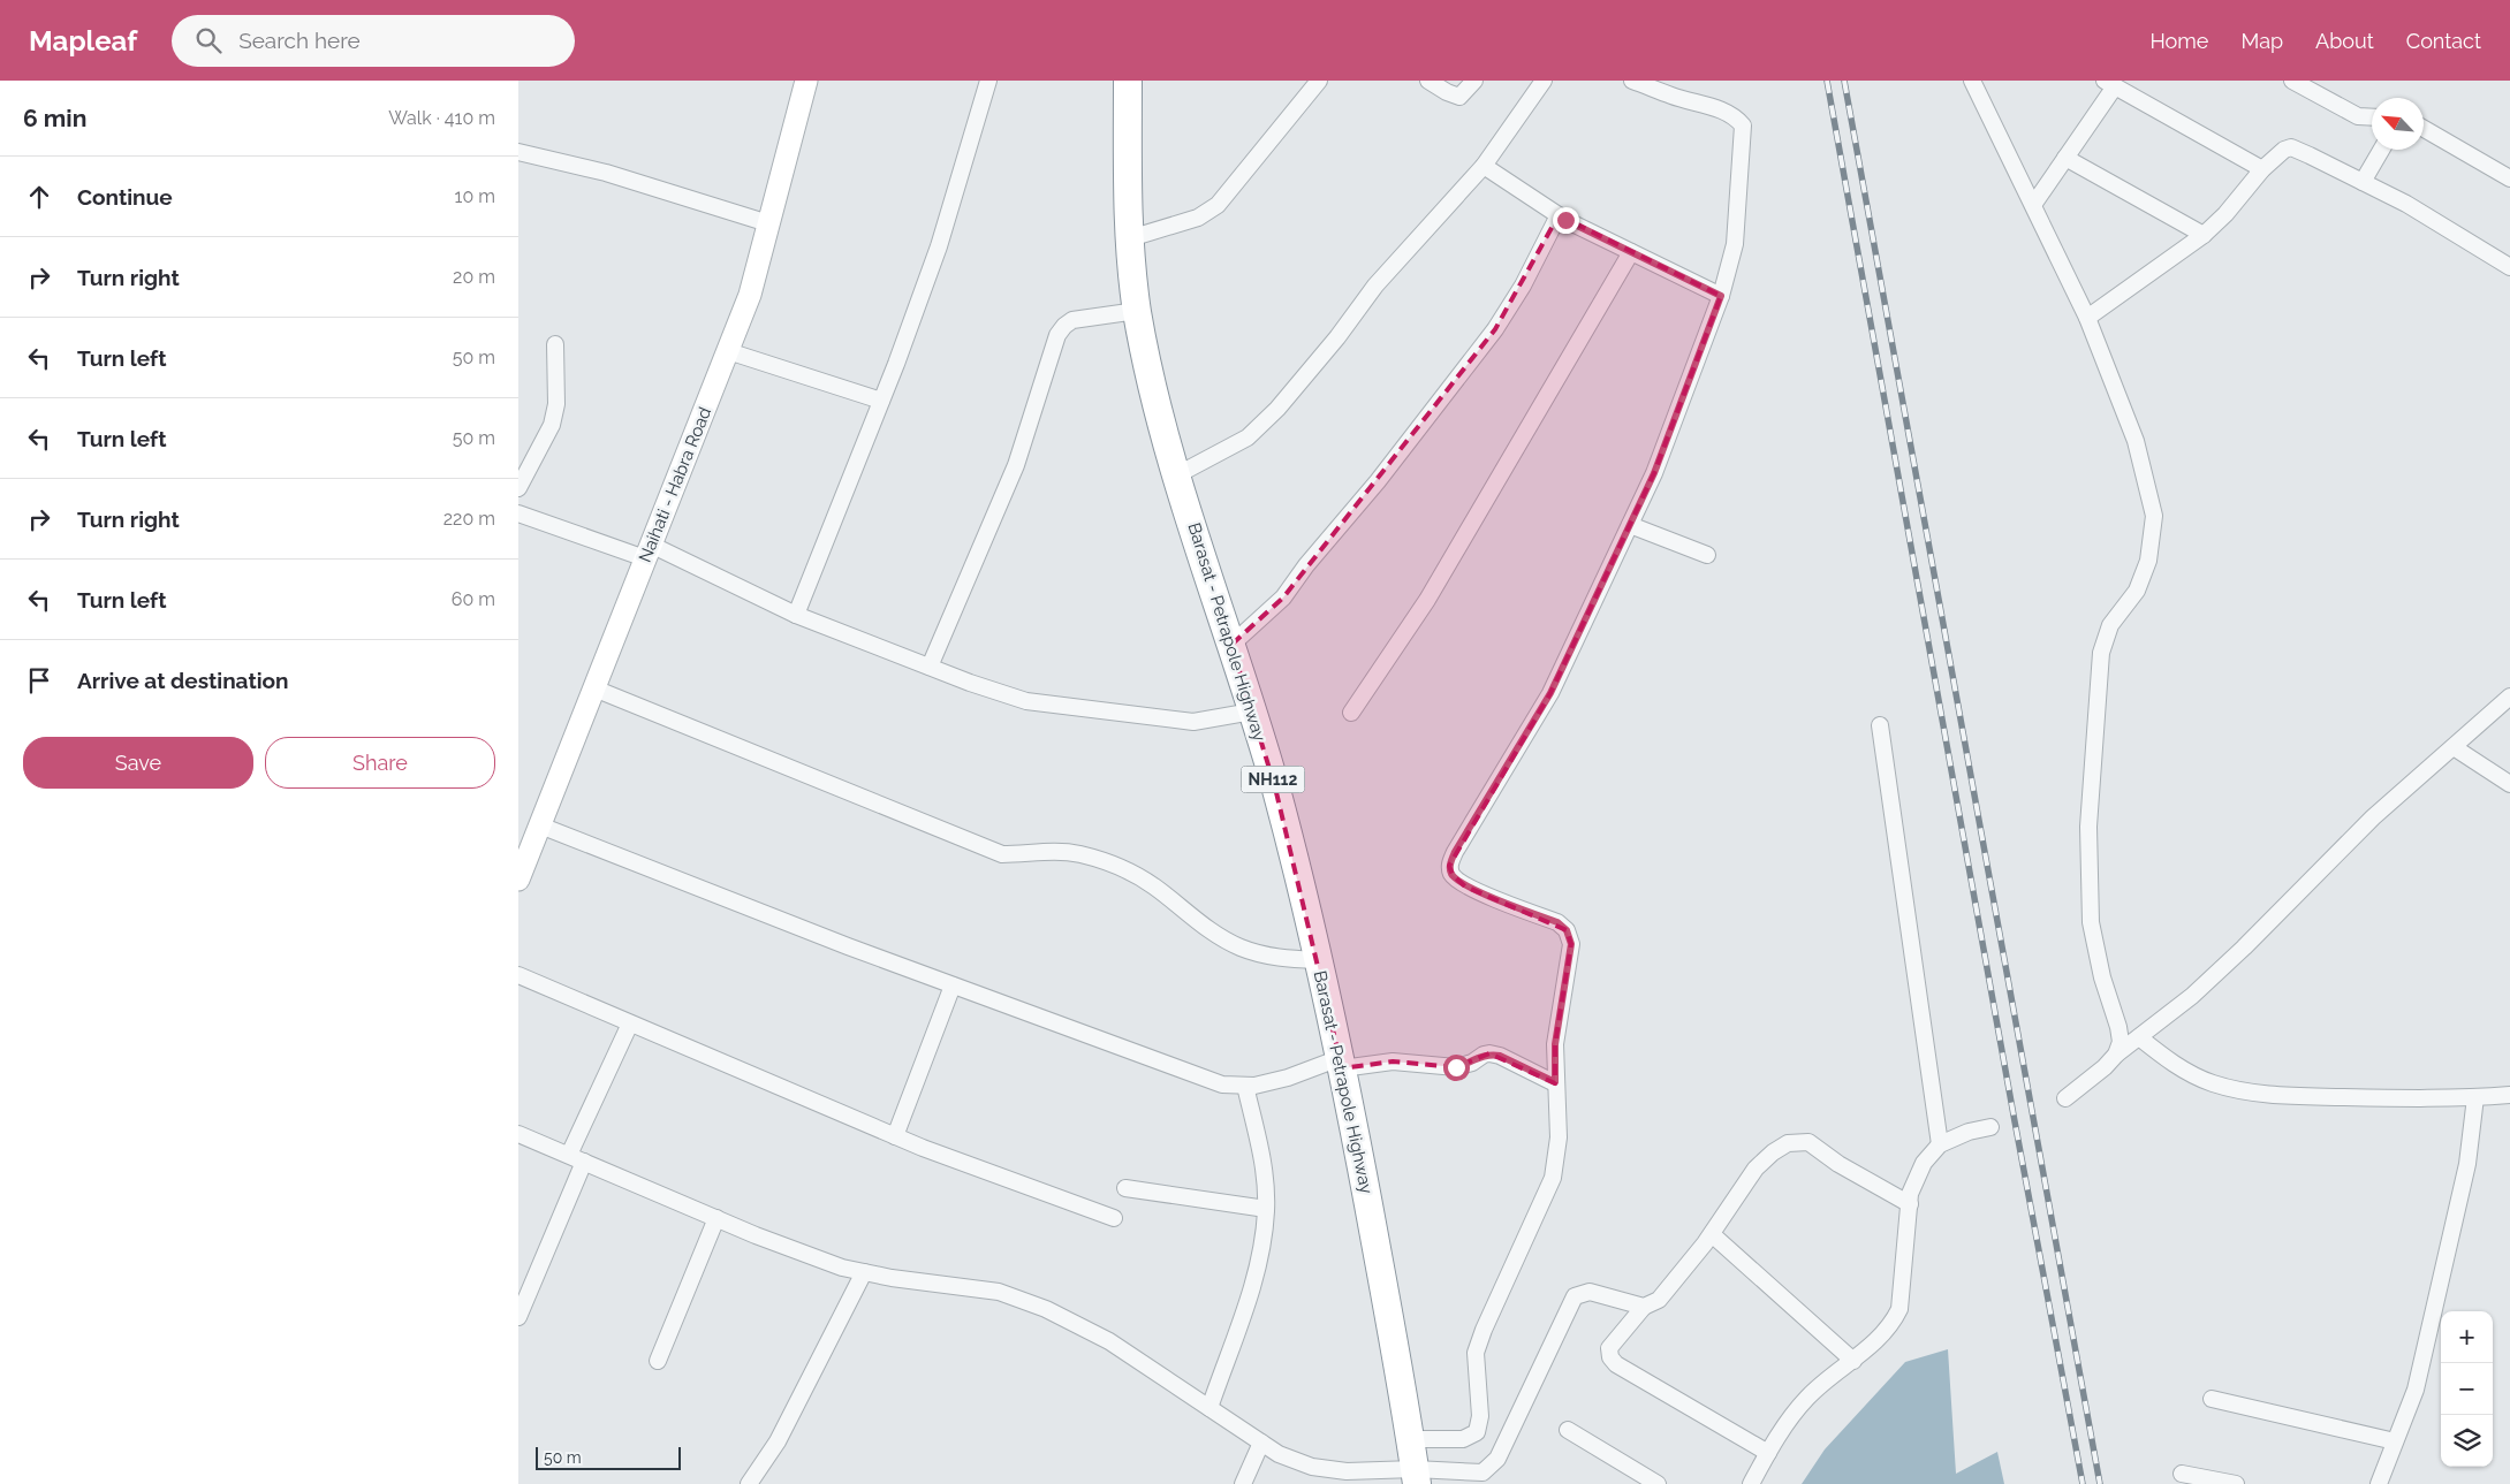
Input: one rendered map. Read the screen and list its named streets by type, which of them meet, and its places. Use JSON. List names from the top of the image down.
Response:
{
  "streets": {
    "highway": ["Barasat - Petrapole Highway", "NH112"],
    "main road": ["Naihati - Habra Road"]
  },
  "scale_bar": "50 m",
  "north": "top left",
  "page": {
    "header": "Mapleaf",
    "search": "Search here",
    "nav": [
      "Home",
      "Map",
      "About",
      "Contact"
    ],
    "heading": ["6 min", "Walk · 410 m"],
    "list": [
      ["Continue", "10 m"],
      ["Turn right", "20 m"],
      ["Turn left", "50 m"],
      ["Turn left", "50 m"],
      ["Turn right", "220 m"],
      ["Turn left", "60 m"],
      "Arrive at destination"
    ],
    "buttons": ["Save", "Share"],
    "map_buttons": ["+", "−"],
    "scale": "50 m"
  }
}
